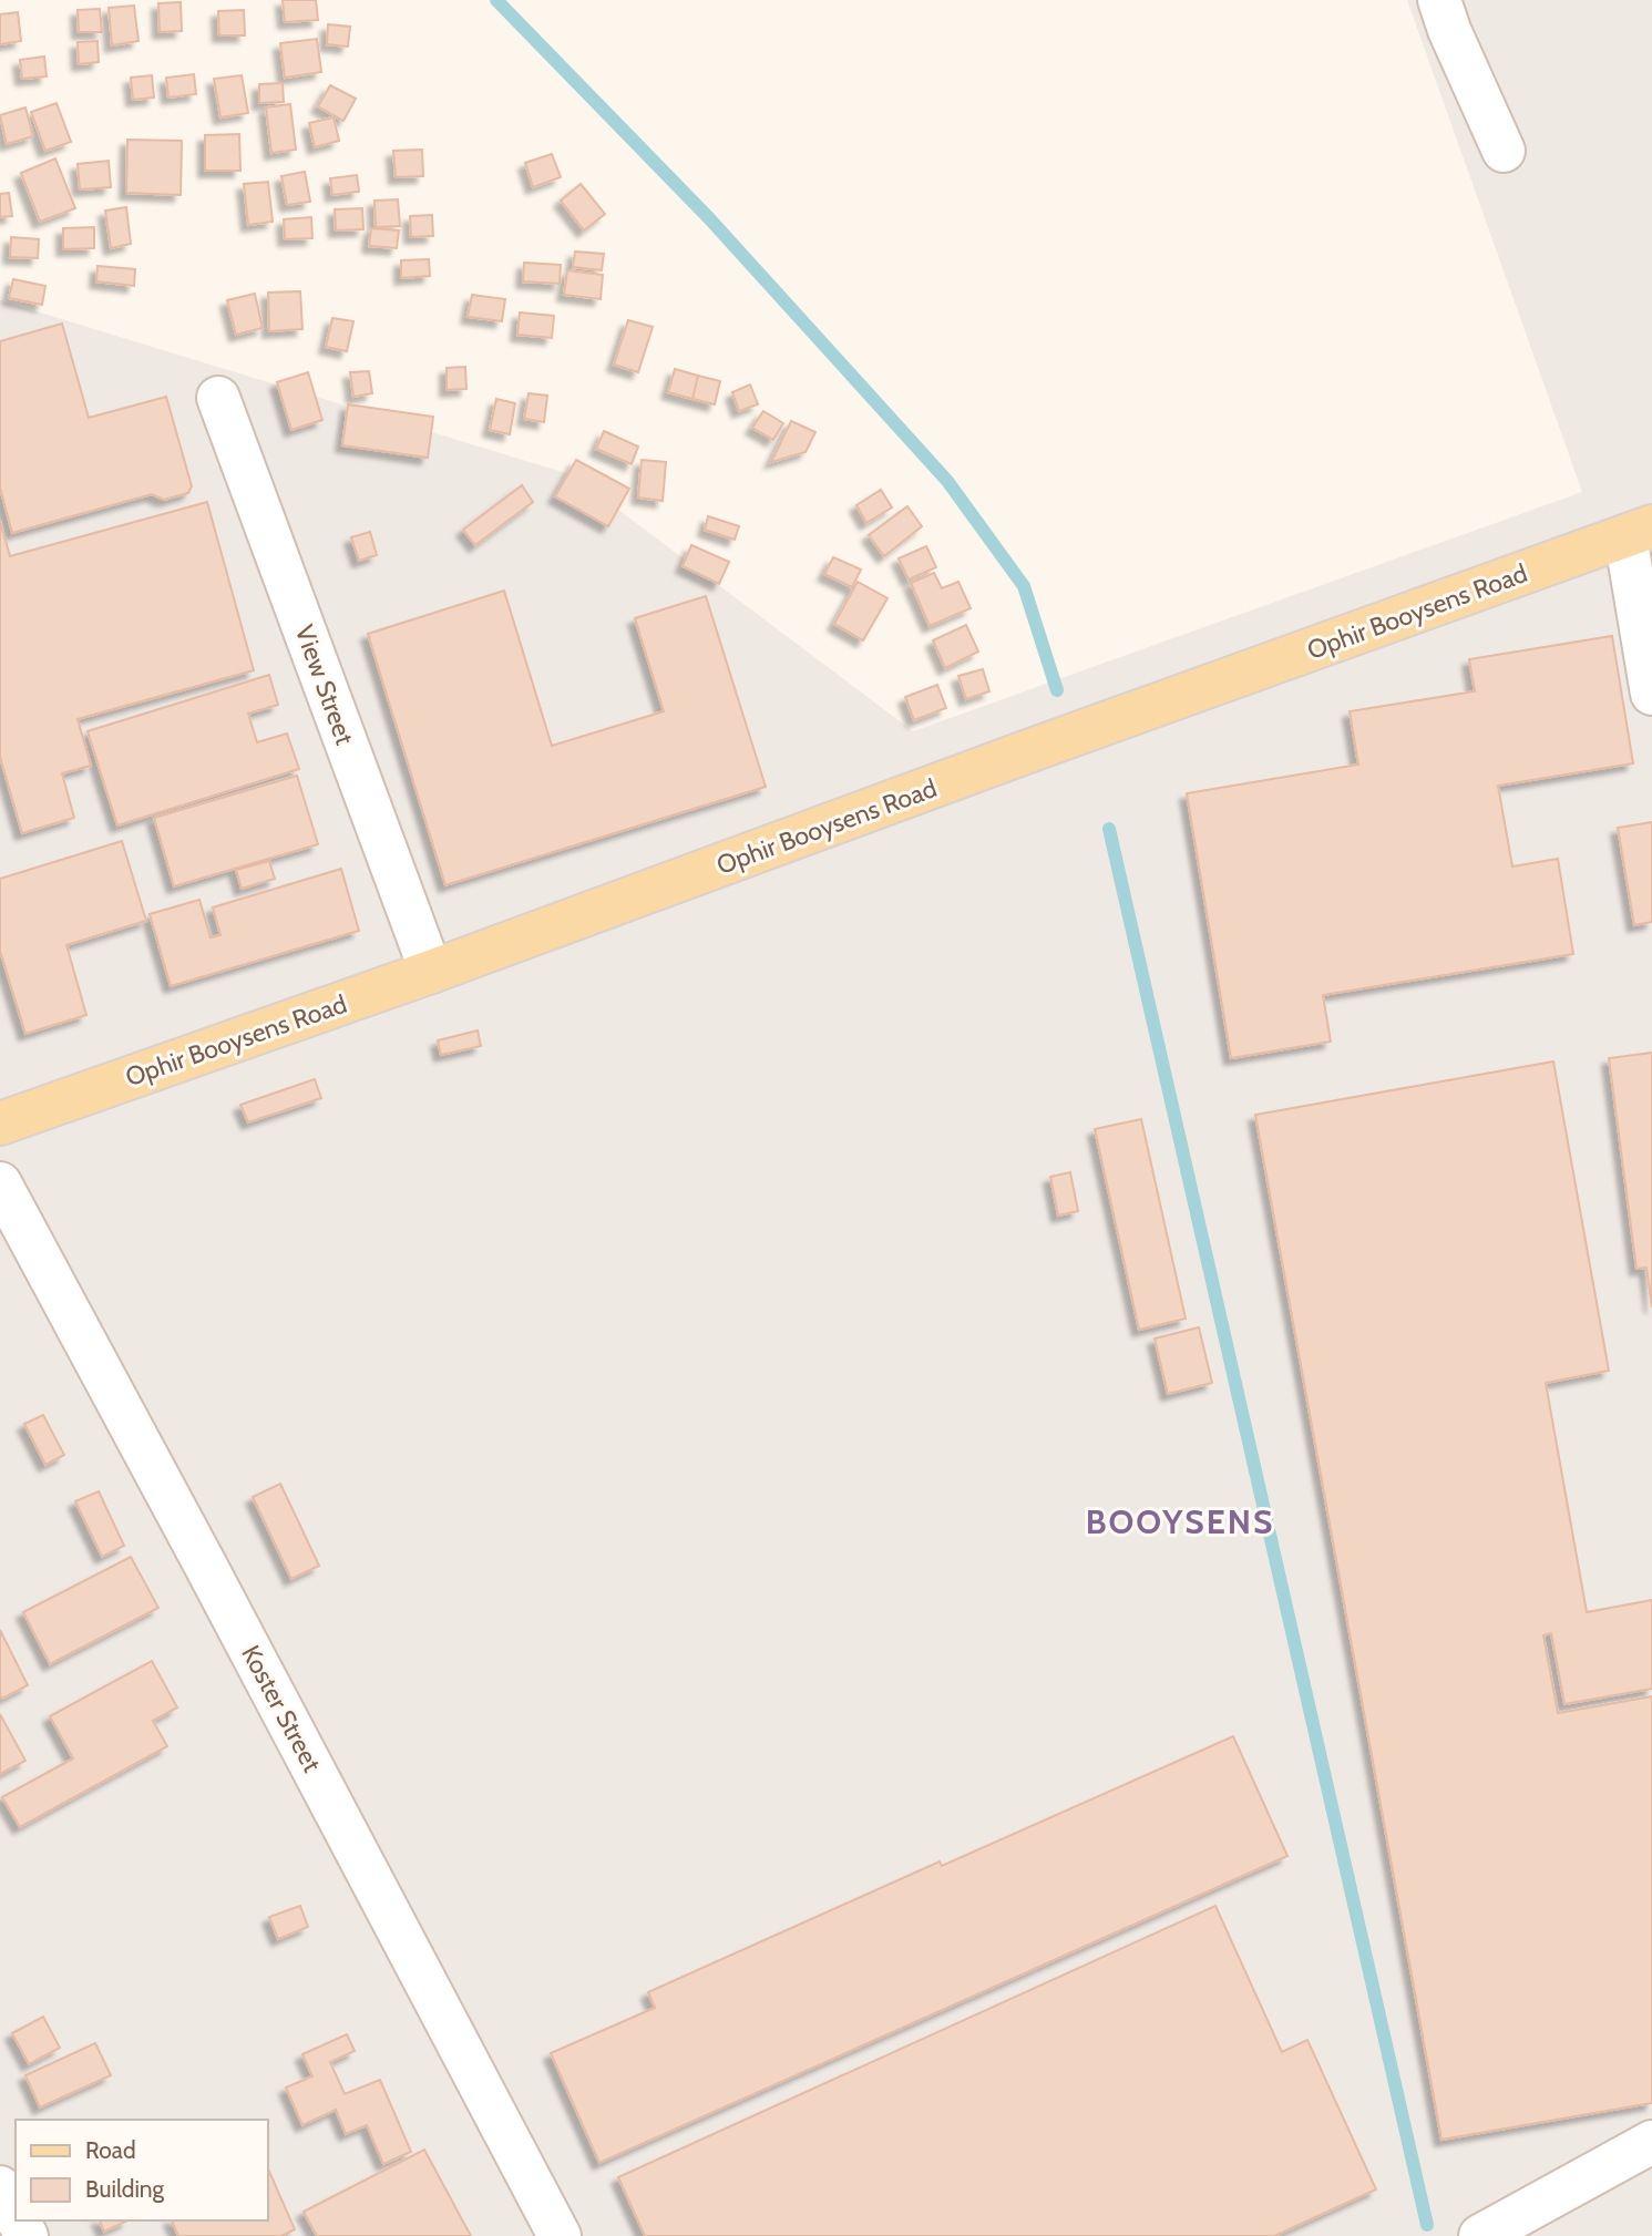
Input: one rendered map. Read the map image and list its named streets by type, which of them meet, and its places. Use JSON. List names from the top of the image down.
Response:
{
  "streets": {
    "main road": ["Ophir Booysens Road"],
    "street": ["View Street", "Koster Street"]
  },
  "crossings": [
    ["Ophir Booysens Road", "View Street"]
  ],
  "districts": ["BOOYSENS"],
  "legend": ["Road", "Building"]
}
